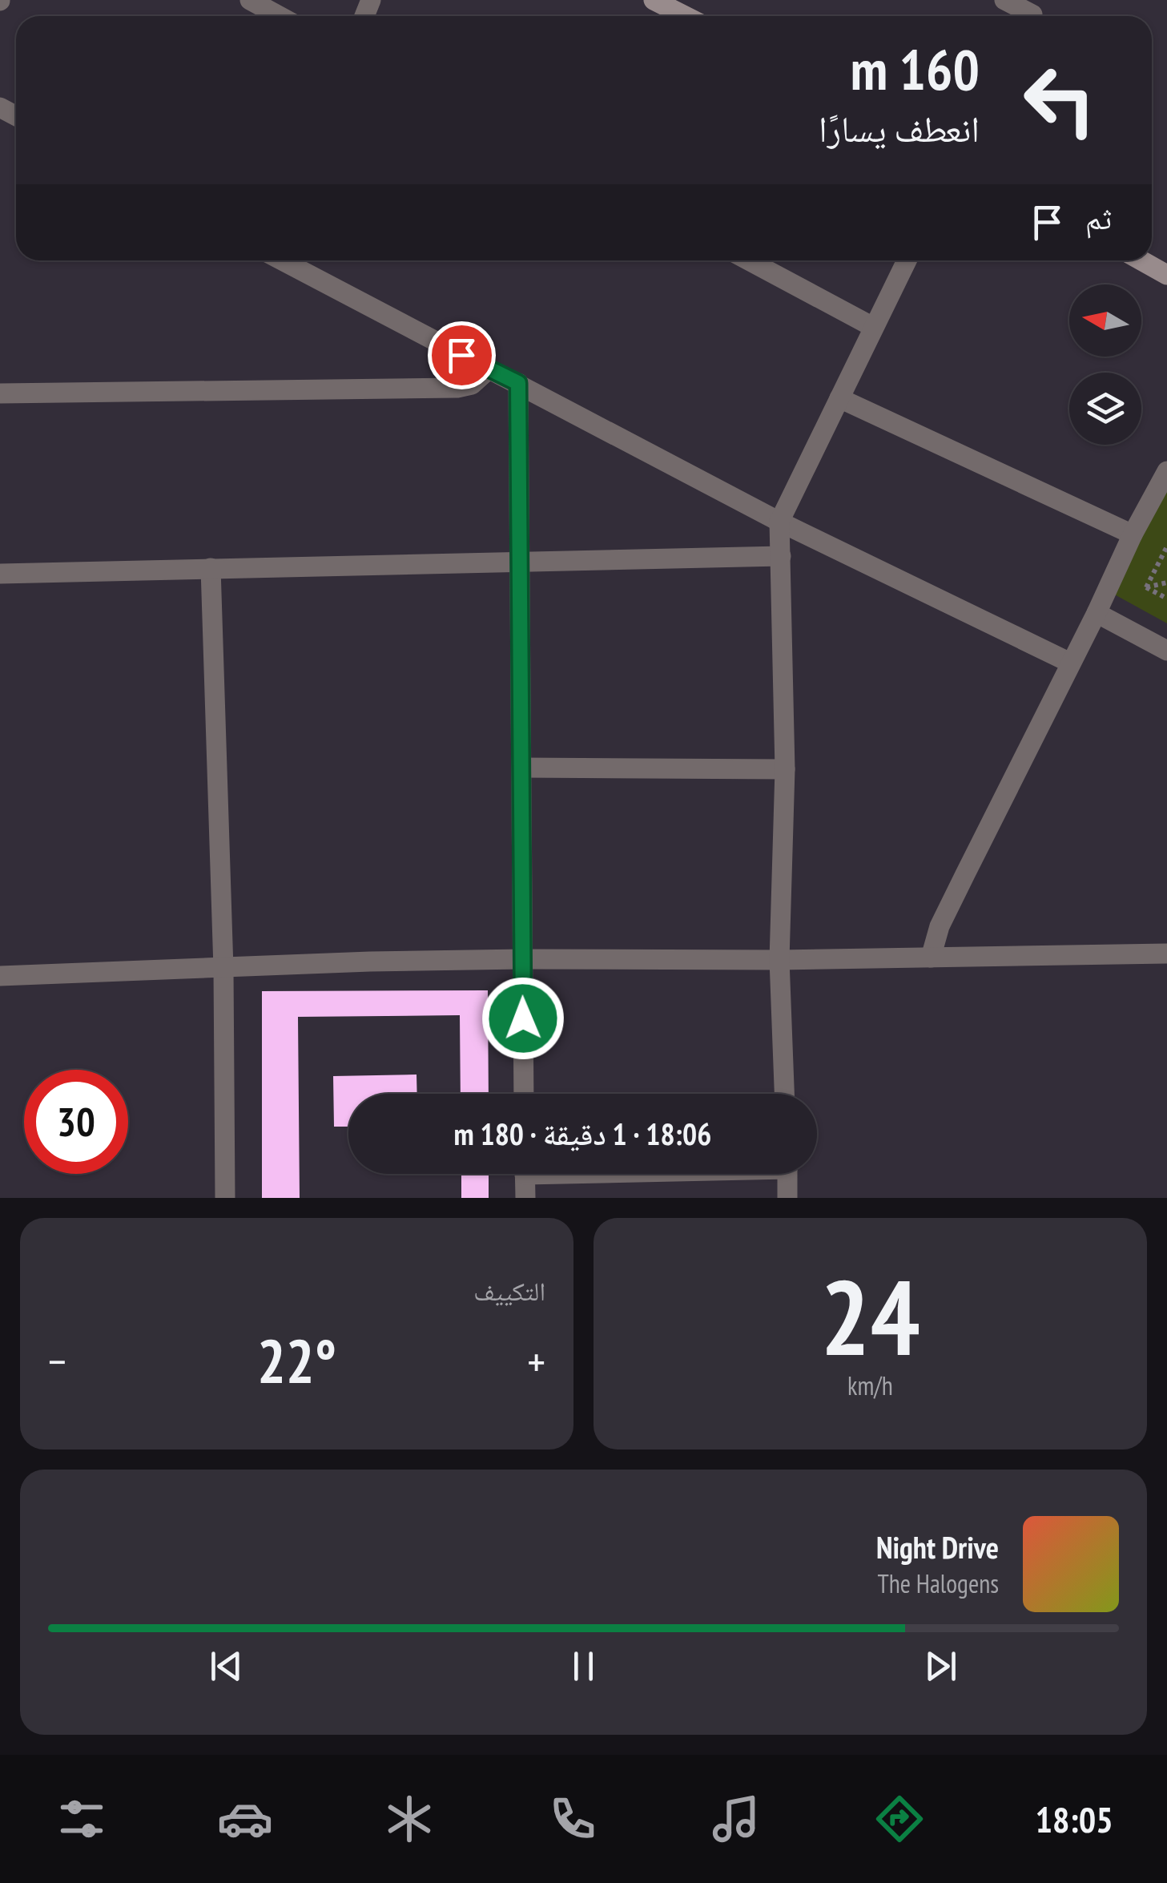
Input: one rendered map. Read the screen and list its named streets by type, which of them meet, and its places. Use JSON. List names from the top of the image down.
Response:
{
  "north": "left",
  "page": {
    "turn": ["160 m", "انعطف يسارًا"],
    "then": "ثم",
    "limit": "30",
    "trip": "18:06 · 1 دقيقة · 180 m",
    "tile": [
      ["24", "km/h"],
      "التكييف"
    ],
    "heat": ["−", "22°", "+"],
    "song": ["Night Drive", "The Halogens"],
    "tabs": "18:05"
  }
}
